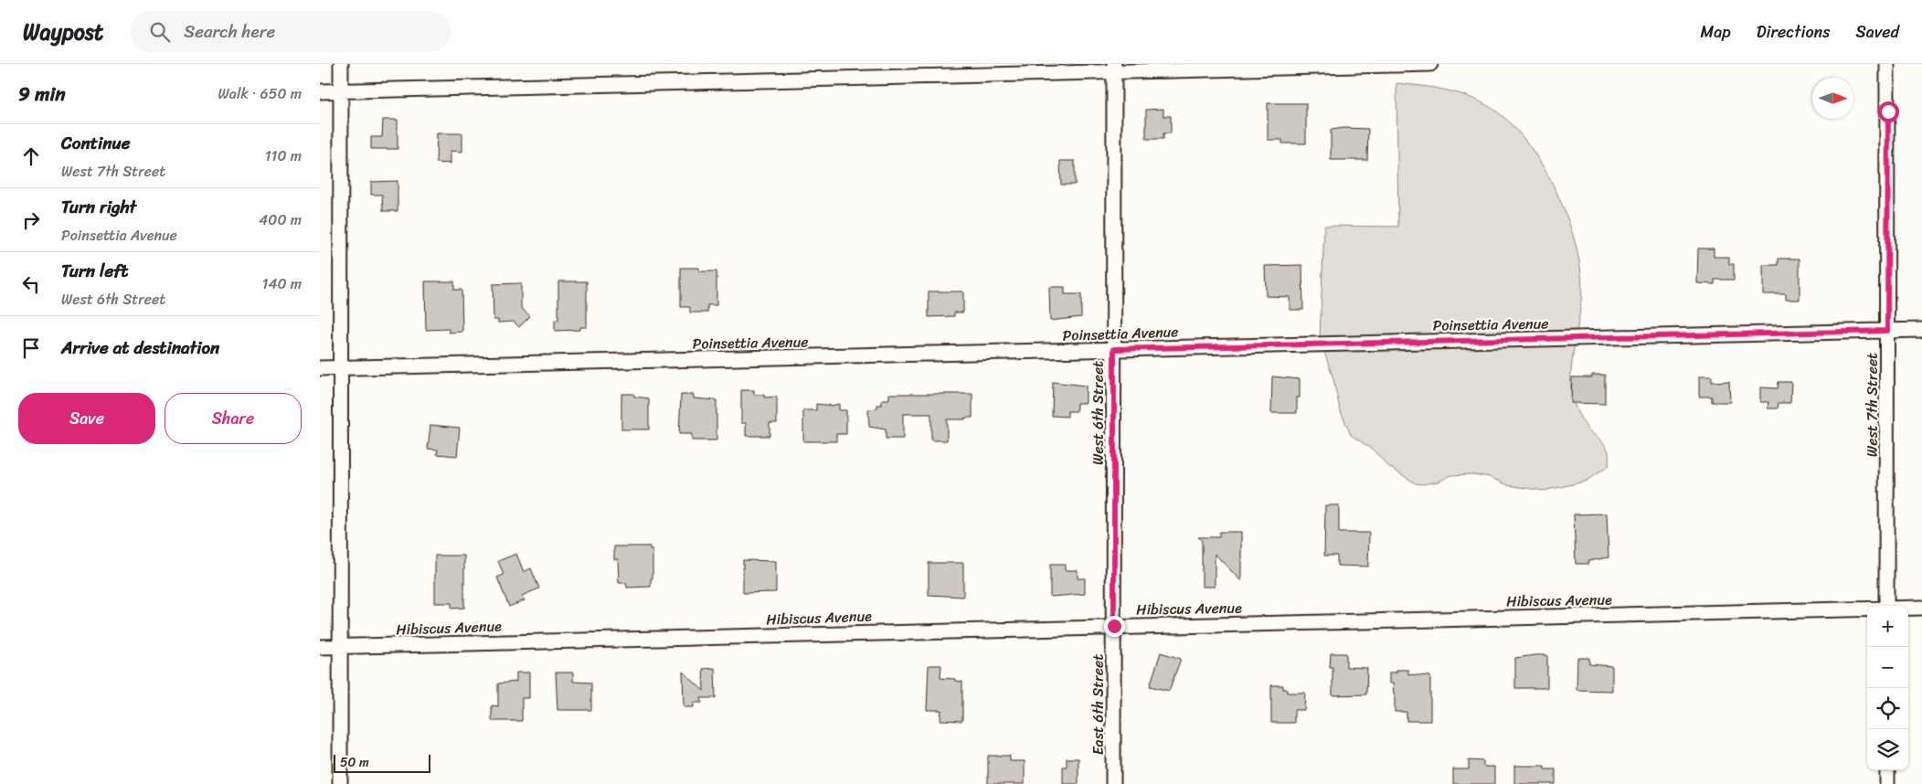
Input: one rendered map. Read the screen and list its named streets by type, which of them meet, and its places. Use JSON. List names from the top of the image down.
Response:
{
  "streets": {
    "street": [
      "Poinsettia Avenue",
      "West 7th Street",
      "West 6th Street",
      "Hibiscus Avenue",
      "East 6th Street"
    ]
  },
  "crossings": [
    ["Poinsettia Avenue", "West 7th Street"],
    ["Poinsettia Avenue", "West 6th Street"],
    ["West 6th Street", "Hibiscus Avenue"],
    ["West 6th Street", "East 6th Street"],
    ["Hibiscus Avenue", "East 6th Street"]
  ],
  "scale_bar": "50 m",
  "north": "right",
  "page": {
    "header": "Waypost",
    "search": "Search here",
    "nav": ["Map", "Directions", "Saved"],
    "heading": ["9 min", "Walk · 650 m"],
    "list": [
      ["Continue", "West 7th Street", "110 m"],
      ["Turn right", "Poinsettia Avenue", "400 m"],
      ["Turn left", "West 6th Street", "140 m"],
      "Arrive at destination"
    ],
    "buttons": ["Save", "Share"],
    "map_buttons": ["+", "−"],
    "scale": "50 m"
  }
}
